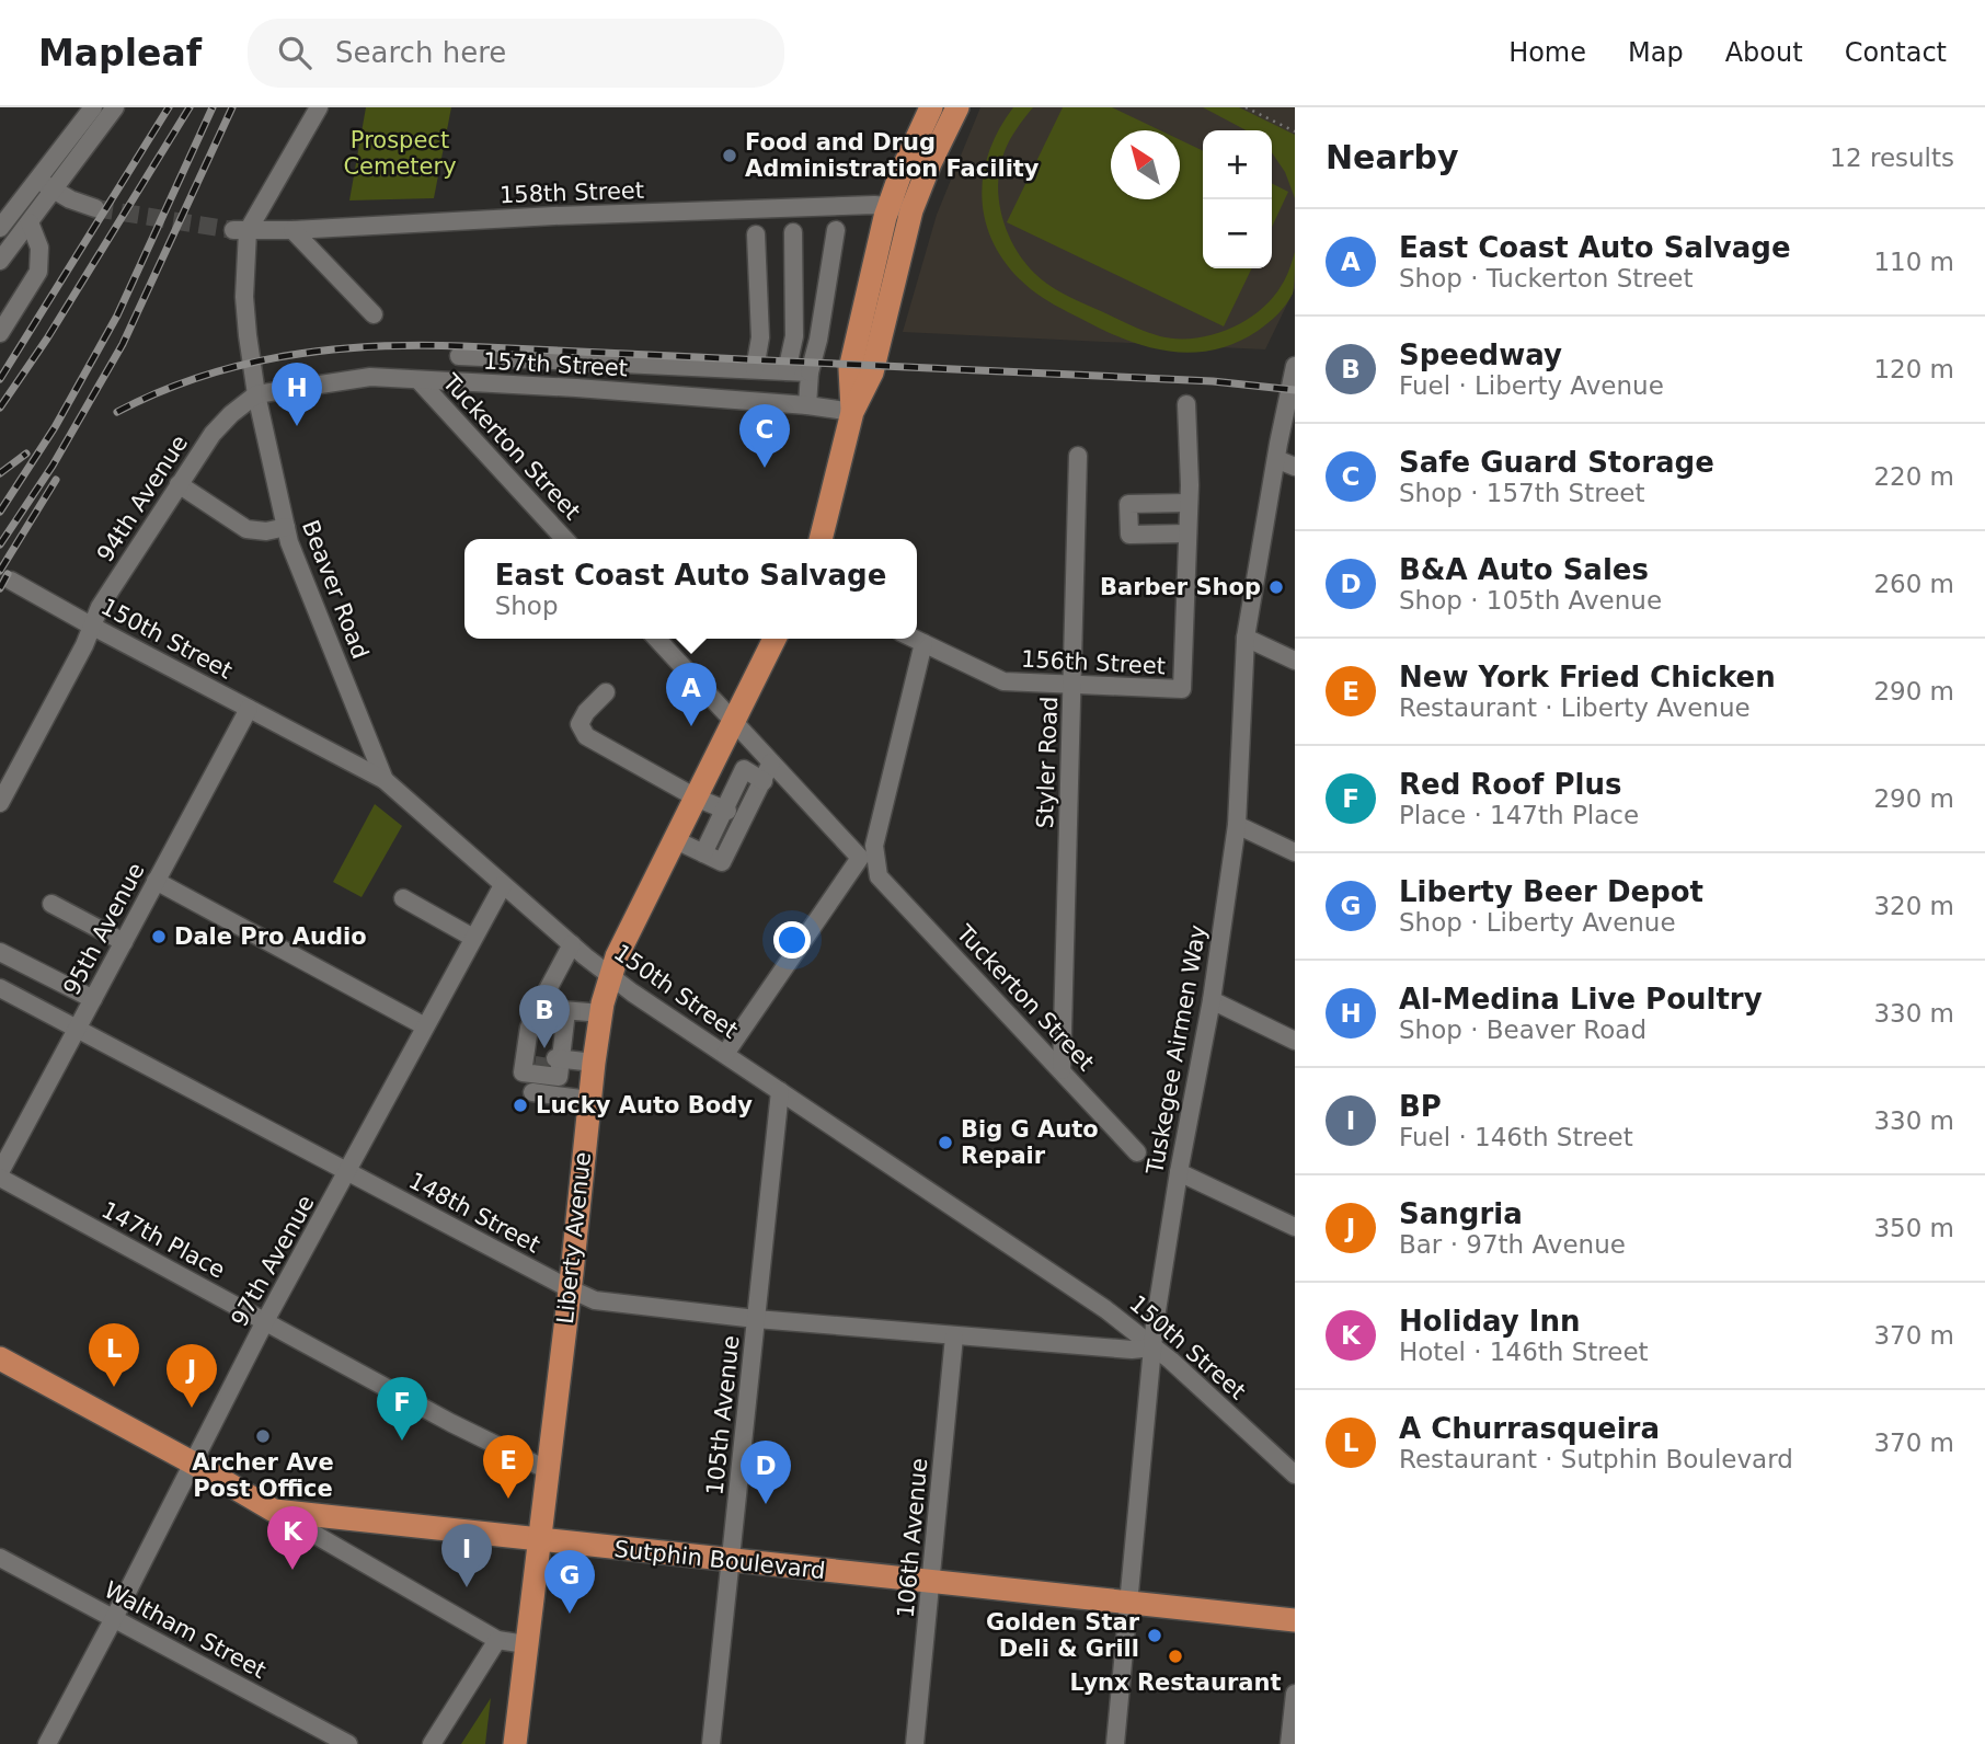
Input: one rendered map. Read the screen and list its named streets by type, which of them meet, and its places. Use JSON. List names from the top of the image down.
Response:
{
  "streets": {
    "main road": ["Liberty Avenue", "Sutphin Boulevard"],
    "street": [
      "158th Street",
      "157th Street",
      "Tuckerton Street",
      "94th Avenue",
      "Beaver Road",
      "150th Street",
      "156th Street",
      "Styler Road",
      "95th Avenue",
      "Tuskegee Airmen Way",
      "148th Street",
      "147th Place",
      "97th Avenue",
      "105th Avenue",
      "106th Avenue",
      "Waltham Street"
    ]
  },
  "crossings": [
    ["158th Street", "Beaver Road"],
    ["157th Street", "Tuckerton Street"],
    ["157th Street", "94th Avenue"],
    ["157th Street", "Beaver Road"],
    ["Tuckerton Street", "156th Street"],
    ["Tuckerton Street", "Styler Road"],
    ["94th Avenue", "Beaver Road"],
    ["94th Avenue", "150th Street"],
    ["Beaver Road", "150th Street"],
    ["150th Street", "95th Avenue"],
    ["150th Street", "Tuskegee Airmen Way"],
    ["150th Street", "148th Street"],
    ["150th Street", "Liberty Avenue"],
    ["150th Street", "97th Avenue"],
    ["150th Street", "105th Avenue"],
    ["156th Street", "Styler Road"],
    ["95th Avenue", "148th Street"],
    ["Tuskegee Airmen Way", "148th Street"],
    ["Tuskegee Airmen Way", "Sutphin Boulevard"],
    ["148th Street", "Liberty Avenue"],
    ["148th Street", "97th Avenue"],
    ["148th Street", "105th Avenue"],
    ["148th Street", "106th Avenue"],
    ["Liberty Avenue", "147th Place"],
    ["Liberty Avenue", "Sutphin Boulevard"],
    ["147th Place", "97th Avenue"],
    ["97th Avenue", "Sutphin Boulevard"],
    ["97th Avenue", "Waltham Street"],
    ["105th Avenue", "Sutphin Boulevard"],
    ["106th Avenue", "Sutphin Boulevard"]
  ],
  "parks": ["Prospect Cemetery"],
  "places": [
    "Food and Drug Administration Facility",
    "Barber Shop",
    "Dale Pro Audio",
    "Lucky Auto Body",
    "Big G Auto Repair",
    "Archer Ave Post Office",
    "Golden Star Deli & Grill",
    "Lynx Restaurant"
  ],
  "north": "top left",
  "page": {
    "header": "Mapleaf",
    "search": "Search here",
    "nav": [
      "Home",
      "Map",
      "About",
      "Contact"
    ],
    "heading": ["Nearby", "12 results"],
    "map_buttons": ["+", "−"],
    "list": [
      {
        "mark": "A",
        "name": "East Coast Auto Salvage",
        "note": "Shop · Tuckerton Street",
        "value": "110 m"
      },
      {
        "mark": "B",
        "name": "Speedway",
        "note": "Fuel · Liberty Avenue",
        "value": "120 m"
      },
      {
        "mark": "C",
        "name": "Safe Guard Storage",
        "note": "Shop · 157th Street",
        "value": "220 m"
      },
      {
        "mark": "D",
        "name": "B&A Auto Sales",
        "note": "Shop · 105th Avenue",
        "value": "260 m"
      },
      {
        "mark": "E",
        "name": "New York Fried Chicken",
        "note": "Restaurant · Liberty Avenue",
        "value": "290 m"
      },
      {
        "mark": "F",
        "name": "Red Roof Plus",
        "note": "Place · 147th Place",
        "value": "290 m"
      },
      {
        "mark": "G",
        "name": "Liberty Beer Depot",
        "note": "Shop · Liberty Avenue",
        "value": "320 m"
      },
      {
        "mark": "H",
        "name": "Al-Medina Live Poultry",
        "note": "Shop · Beaver Road",
        "value": "330 m"
      },
      {
        "mark": "I",
        "name": "BP",
        "note": "Fuel · 146th Street",
        "value": "330 m"
      },
      {
        "mark": "J",
        "name": "Sangria",
        "note": "Bar · 97th Avenue",
        "value": "350 m"
      },
      {
        "mark": "K",
        "name": "Holiday Inn",
        "note": "Hotel · 146th Street",
        "value": "370 m"
      },
      {
        "mark": "L",
        "name": "A Churrasqueira",
        "note": "Restaurant · Sutphin Boulevard",
        "value": "370 m"
      }
    ],
    "pins": [
      "H",
      "C",
      "A",
      "B",
      "L",
      "J",
      "F",
      "E",
      "D",
      "K",
      "I",
      "G"
    ],
    "popup": ["East Coast Auto Salvage", "Shop"]
  }
}
